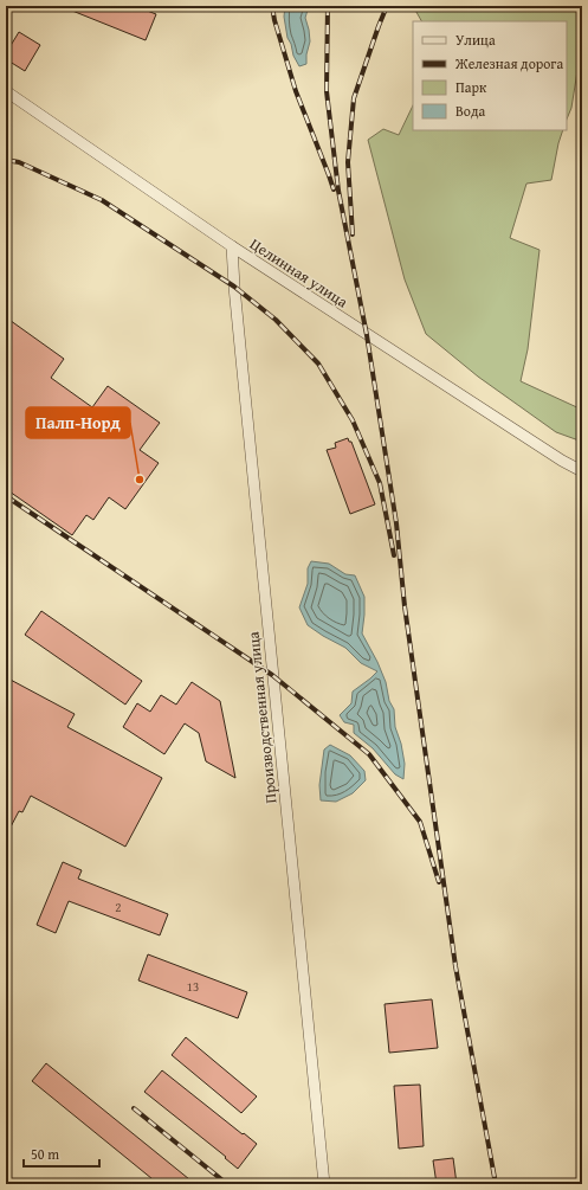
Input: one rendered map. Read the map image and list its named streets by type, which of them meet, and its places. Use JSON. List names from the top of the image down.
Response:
{
  "streets": {
    "street": ["Целинная улица", "Производственная улица"]
  },
  "crossings": [
    ["Целинная улица", "Производственная улица"]
  ],
  "places": ["Палп-Норд"],
  "house_numbers": ["2", "13"],
  "legend": [
    "Улица",
    "Железная дорога",
    "Парк",
    "Вода"
  ],
  "scale_bar": "50 m"
}
